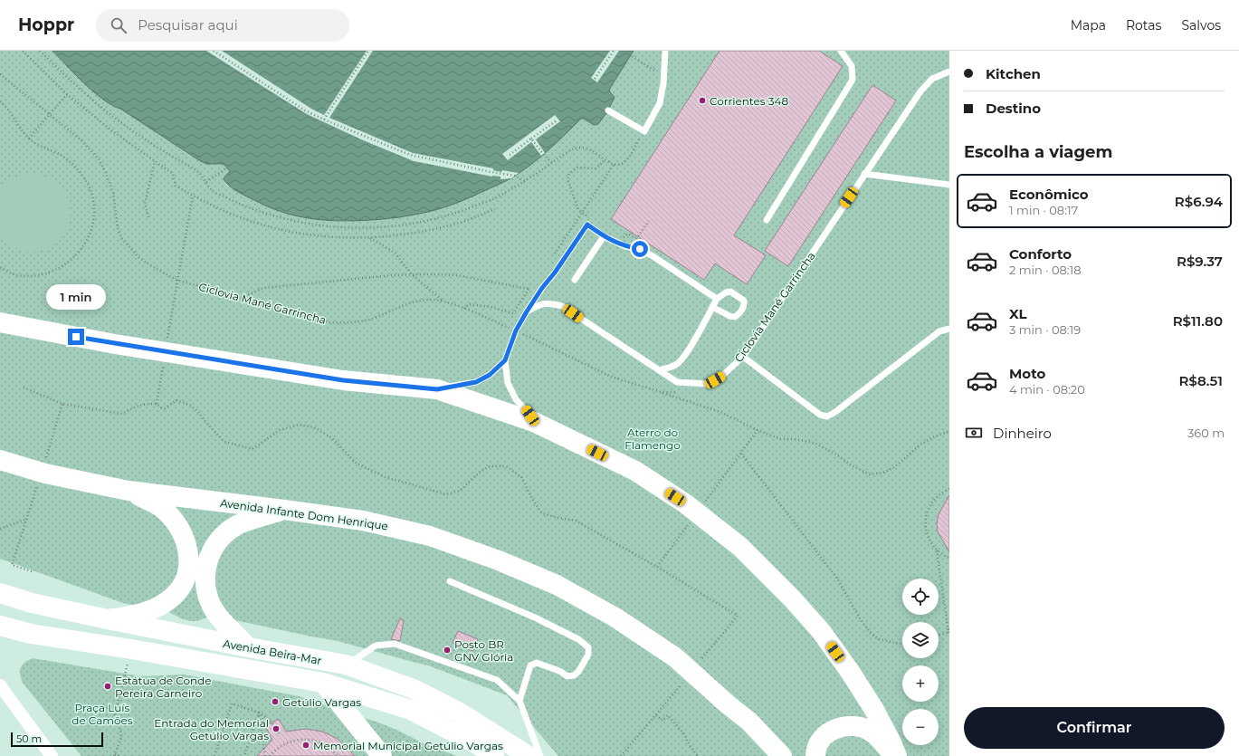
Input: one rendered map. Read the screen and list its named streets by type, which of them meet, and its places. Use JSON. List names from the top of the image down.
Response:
{
  "streets": {
    "main road": ["Avenida Infante Dom Henrique", "Avenida Beira-Mar"],
    "lane": ["Ciclovia Mané Garrincha"]
  },
  "parks": ["Aterro do Flamengo", "Praça Luís de Camões"],
  "places": [
    "Corrientes 348",
    "Posto BR GNV Glória",
    "Estátua de Conde Pereira Carneiro",
    "Getúlio Vargas",
    "Entrada do Memorial Getúlio Vargas",
    "Memorial Municipal Getúlio Vargas"
  ],
  "scale_bar": "50 m",
  "page": {
    "header": "Hoppr",
    "search": "Pesquisar aqui",
    "nav": ["Mapa", "Rotas", "Salvos"],
    "banner": ["Kitchen", "Destino"],
    "heading": "Escolha a viagem",
    "list": [
      {
        "name": "Econômico",
        "note": "1 min · 08:17",
        "value": "R$6.94"
      },
      {
        "name": "Conforto",
        "note": "2 min · 08:18",
        "value": "R$9.37"
      },
      {
        "name": "XL",
        "note": "3 min · 08:19",
        "value": "R$11.80"
      },
      {
        "name": "Moto",
        "note": "4 min · 08:20",
        "value": "R$8.51"
      }
    ],
    "bubble": "1 min",
    "pay": ["Dinheiro", "360 m"],
    "map_buttons": ["+", "−"],
    "buttons": "Confirmar",
    "scale": "50 m"
  }
}
